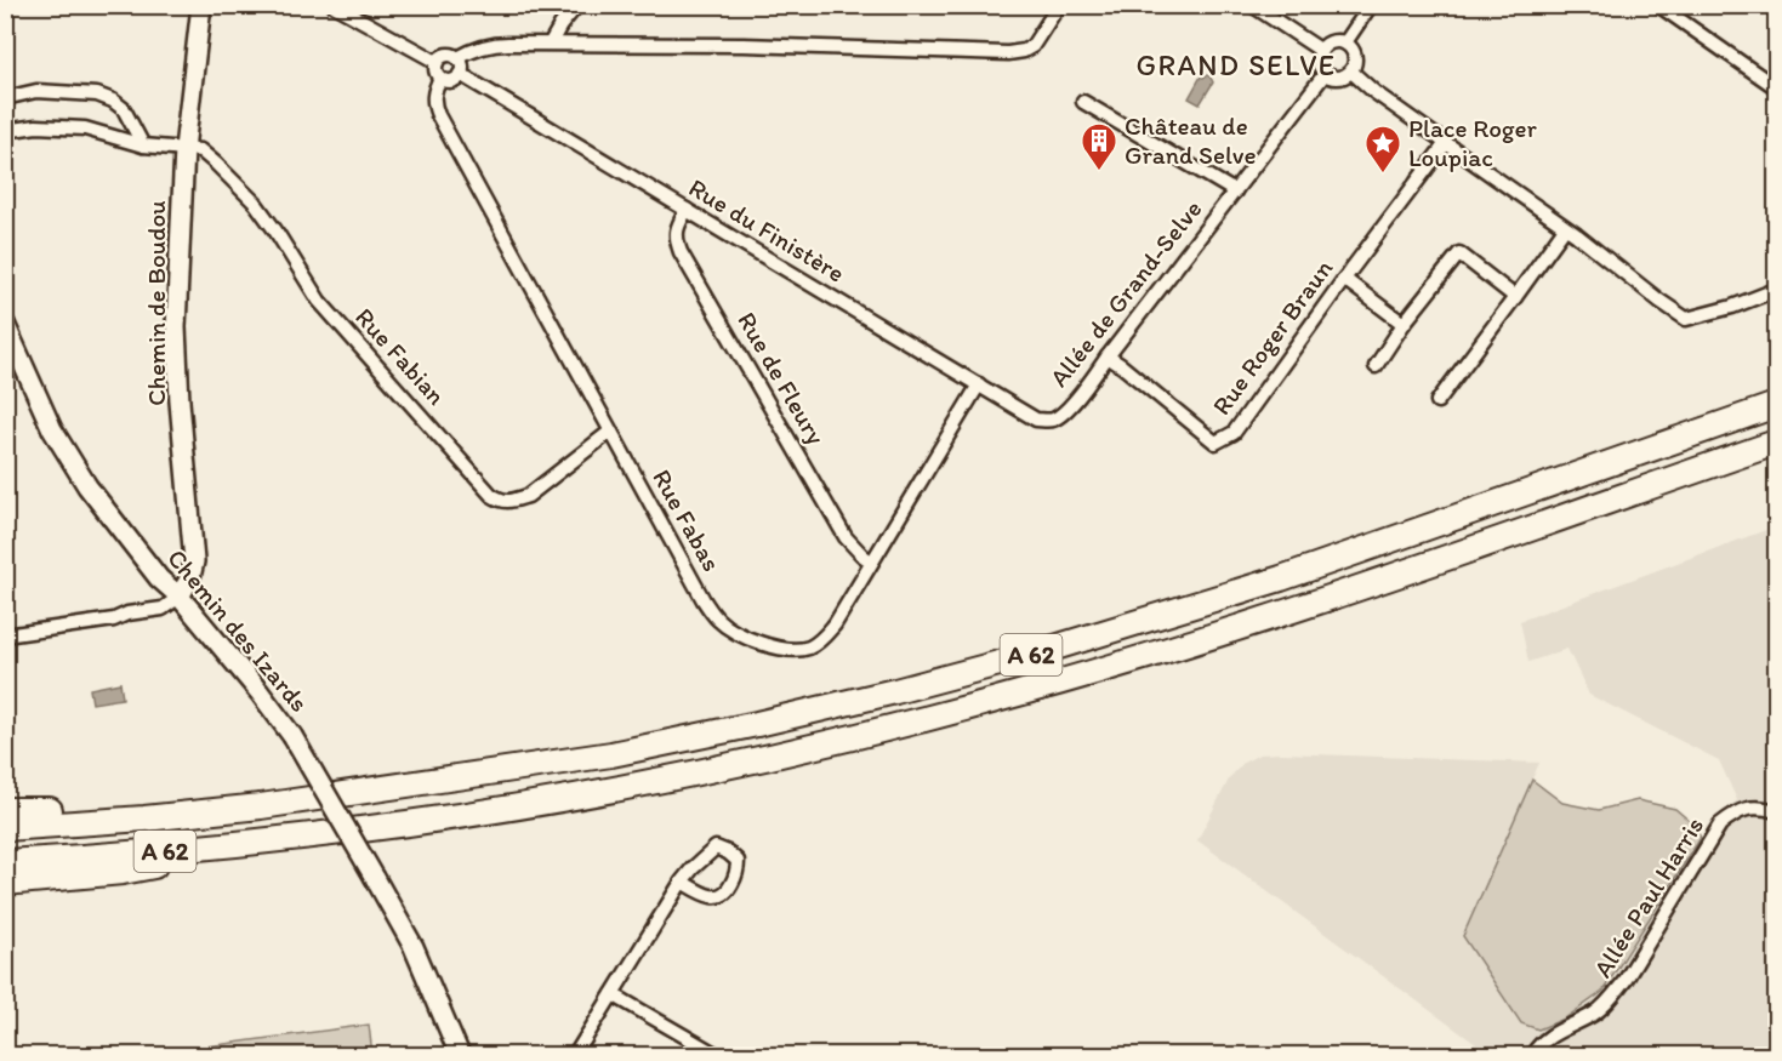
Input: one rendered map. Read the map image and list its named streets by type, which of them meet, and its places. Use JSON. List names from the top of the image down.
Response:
{
  "streets": {
    "highway": ["A 62"],
    "street": [
      "Rue du Finistère",
      "Allée de Grand-Selve",
      "Chemin de Boudou",
      "Rue Roger Braun",
      "Rue Fabian",
      "Rue de Fleury",
      "Rue Fabas",
      "Chemin des Izards",
      "Allée Paul Harris"
    ]
  },
  "crossings": [
    ["Rue du Finistère", "Allée de Grand-Selve"],
    ["Rue du Finistère", "Rue de Fleury"],
    ["Rue du Finistère", "Rue Fabas"],
    ["Allée de Grand-Selve", "Rue Roger Braun"],
    ["Chemin de Boudou", "Rue Fabian"],
    ["Chemin de Boudou", "Chemin des Izards"],
    ["Rue Fabian", "Rue Fabas"],
    ["Rue de Fleury", "Rue Fabas"]
  ],
  "districts": ["GRAND SELVE"],
  "places": {
    "building": ["Château de Grand Selve"],
    "place": ["Place Roger Loupiac"]
  }
}
